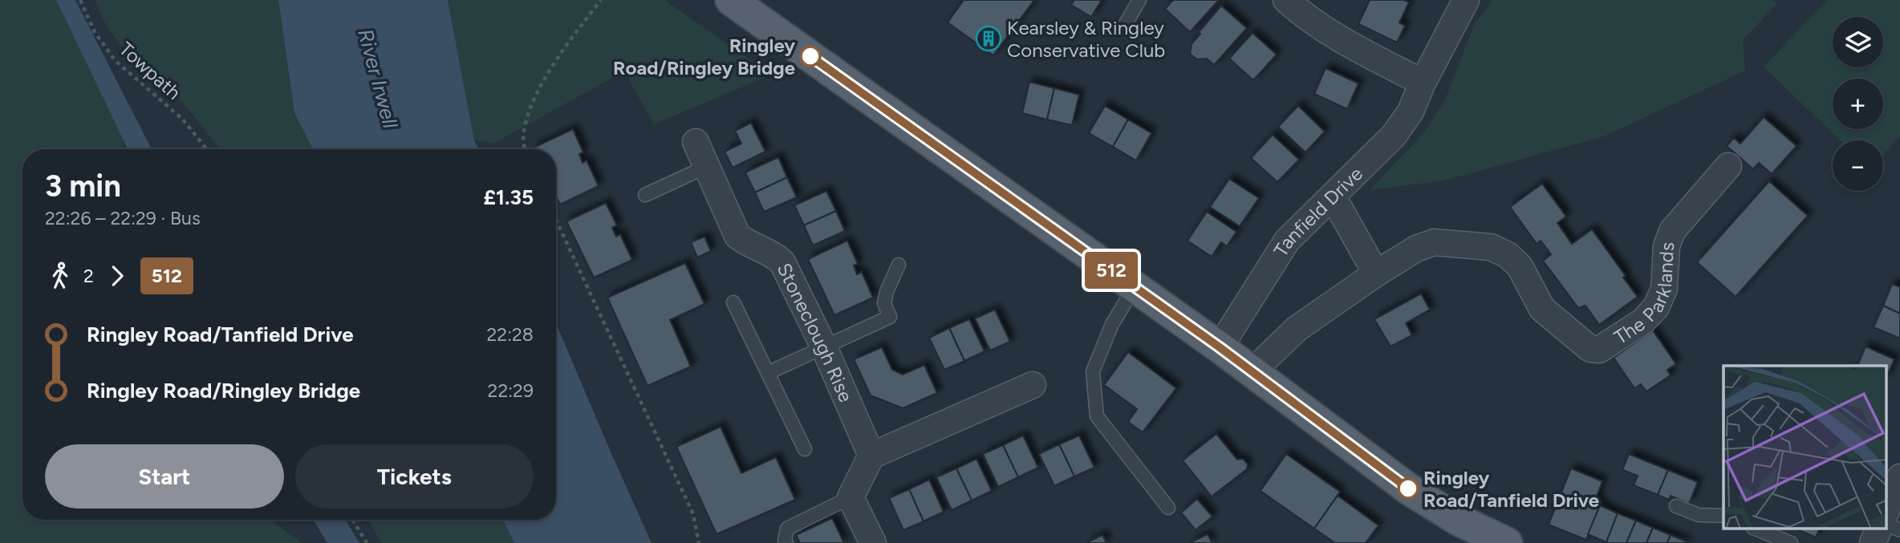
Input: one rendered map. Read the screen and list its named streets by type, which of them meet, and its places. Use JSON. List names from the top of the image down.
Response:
{
  "streets": {
    "street": ["Tanfield Drive", "The Parklands", "Stoneclough Rise"],
    "path": ["Towpath"]
  },
  "water": ["River Irwell"],
  "places": {
    "building": ["Kearsley & Ringley Conservative Club"],
    "other": ["Ringley Road/Ringley Bridge", "Ringley Road/Tanfield Drive"]
  },
  "lines": ["bus line 512"],
  "page": {
    "on_map": "512",
    "map_buttons": ["+", "−"],
    "heading": ["3 min", "22:26 – 22:29 · Bus", "£1.35"],
    "legs": ["2", "512"],
    "list": [
      {
        "name": "Ringley Road/Tanfield Drive",
        "value": "22:28"
      },
      {
        "name": "Ringley Road/Ringley Bridge",
        "value": "22:29"
      }
    ],
    "buttons": ["Start", "Tickets"]
  }
}
